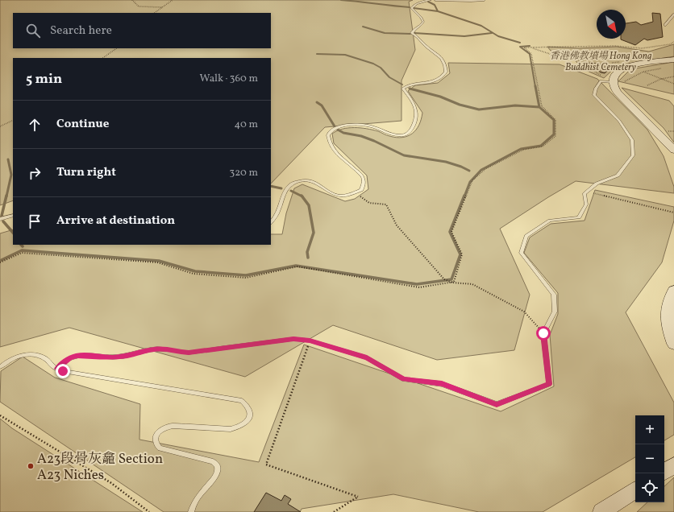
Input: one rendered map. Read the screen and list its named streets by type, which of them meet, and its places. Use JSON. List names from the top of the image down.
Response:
{
  "parks": ["香港佛教墳場 Hong Kong Buddhist Cemetery"],
  "places": ["A23段骨灰龕 Section A23 Niches"],
  "north": "bottom right",
  "page": {
    "search": "Search here",
    "heading": ["5 min", "Walk · 360 m"],
    "list": [
      ["Continue", "40 m"],
      ["Turn right", "320 m"],
      "Arrive at destination"
    ],
    "map_buttons": ["+", "−"]
  }
}
